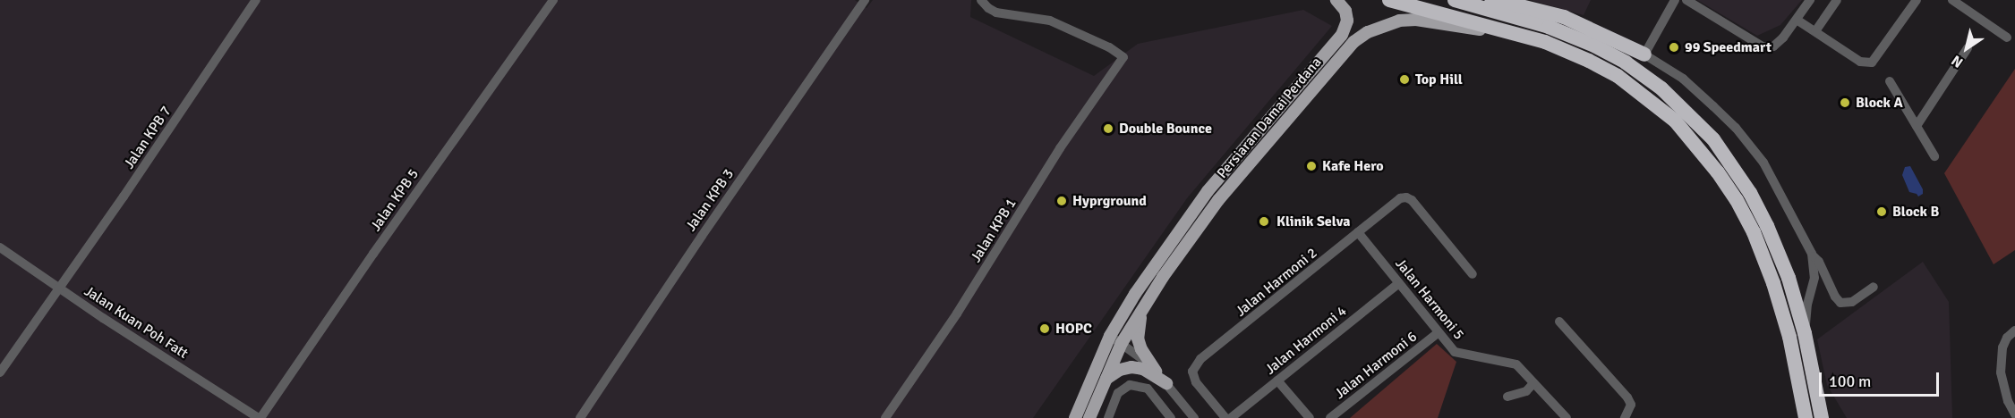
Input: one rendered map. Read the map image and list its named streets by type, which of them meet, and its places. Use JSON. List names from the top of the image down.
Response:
{
  "streets": {
    "main road": ["Persiaran Damai Perdana"],
    "street": [
      "Jalan KPB 7",
      "Jalan KPB 5",
      "Jalan KPB 3",
      "Jalan KPB 1",
      "Jalan Harmoni 2",
      "Jalan Harmoni 5",
      "Jalan Kuan Poh Fatt",
      "Jalan Harmoni 4",
      "Jalan Harmoni 6"
    ]
  },
  "crossings": [
    ["Jalan KPB 7", "Jalan Kuan Poh Fatt"],
    ["Jalan KPB 5", "Jalan Kuan Poh Fatt"],
    ["Jalan Harmoni 2", "Jalan Harmoni 5"],
    ["Jalan Harmoni 5", "Jalan Harmoni 4"],
    ["Jalan Harmoni 5", "Jalan Harmoni 6"]
  ],
  "places": [
    "99 Speedmart",
    "Top Hill",
    "Block A",
    "Double Bounce",
    "Kafe Hero",
    "Hyprground",
    "Block B",
    "Klinik Selva",
    "HOPC"
  ],
  "scale_bar": "100 m",
  "north": "bottom left"
}
